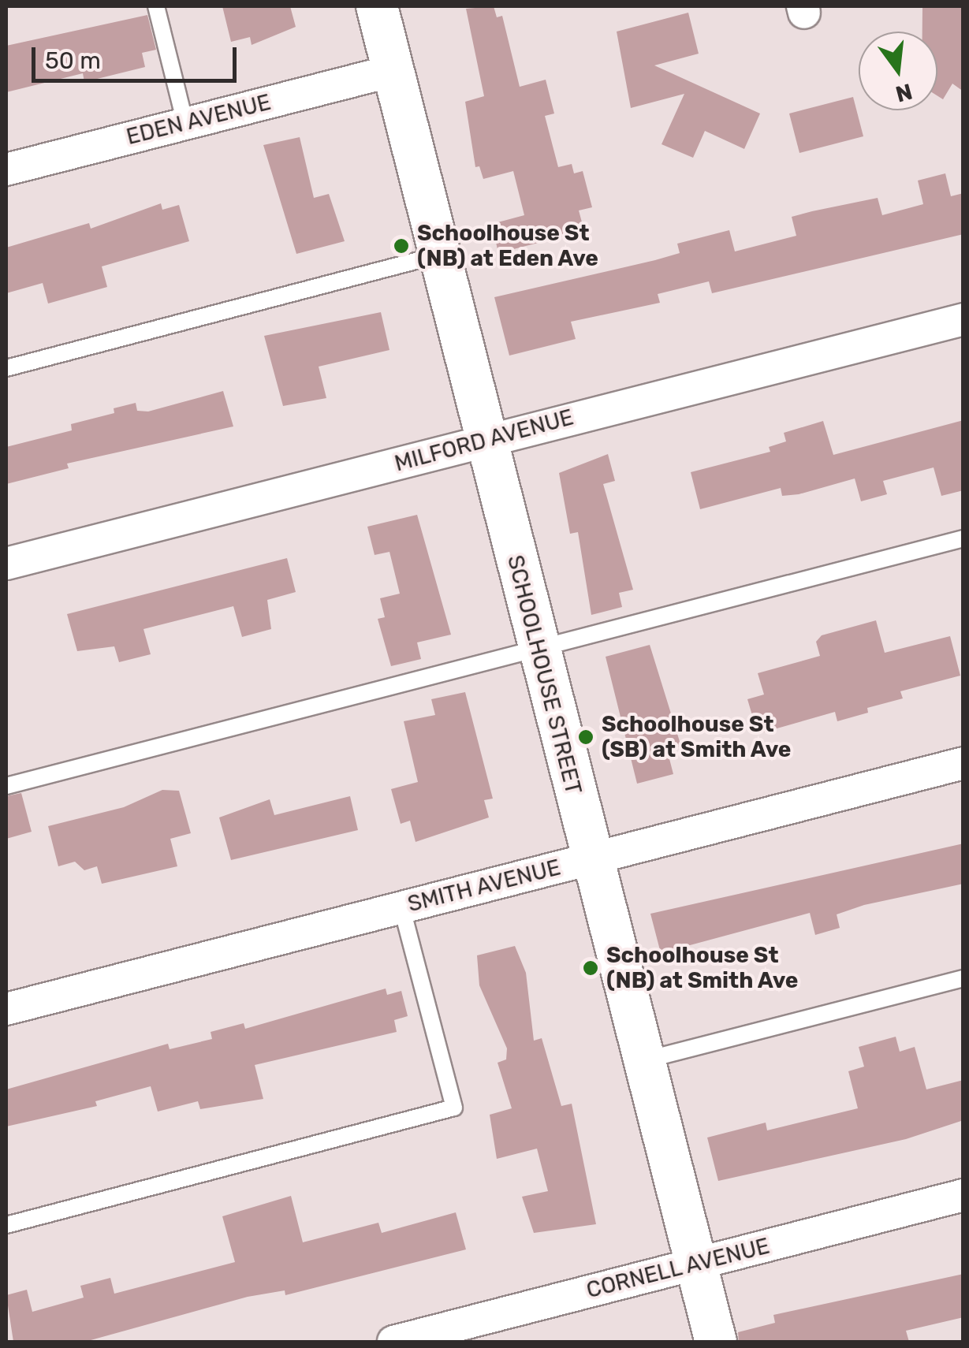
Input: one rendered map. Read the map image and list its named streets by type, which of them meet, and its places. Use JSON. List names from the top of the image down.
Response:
{
  "streets": {
    "street": [
      "EDEN AVENUE",
      "MILFORD AVENUE",
      "SCHOOLHOUSE STREET",
      "SMITH AVENUE",
      "CORNELL AVENUE"
    ]
  },
  "crossings": [
    ["EDEN AVENUE", "SCHOOLHOUSE STREET"],
    ["MILFORD AVENUE", "SCHOOLHOUSE STREET"],
    ["SCHOOLHOUSE STREET", "SMITH AVENUE"],
    ["SCHOOLHOUSE STREET", "CORNELL AVENUE"]
  ],
  "places": ["Schoolhouse St (NB) at Eden Ave", "Schoolhouse St (SB) at Smith Ave", "Schoolhouse St (NB) at Smith Ave"],
  "scale_bar": "50 m",
  "north": "bottom"
}
